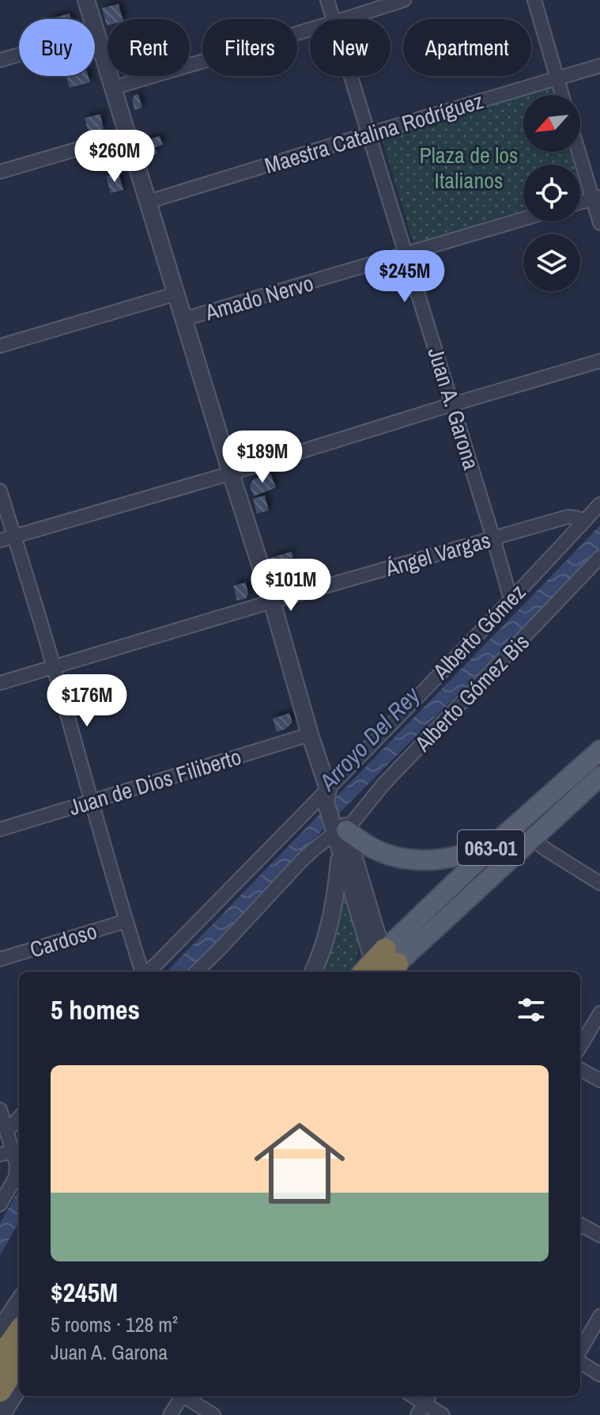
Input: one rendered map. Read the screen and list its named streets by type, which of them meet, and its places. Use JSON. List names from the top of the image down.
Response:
{
  "streets": {
    "main road": ["063-01"],
    "street": [
      "Maestra Catalina Rodríguez",
      "Amado Nervo",
      "Juan A. Garona",
      "Ángel Vargas",
      "Alberto Gómez",
      "Alberto Gómez Bis",
      "Juan de Dios Filiberto",
      "Cardoso"
    ]
  },
  "crossings": [
    ["Maestra Catalina Rodríguez", "Juan A. Garona"],
    ["Amado Nervo", "Juan A. Garona"],
    ["Juan A. Garona", "Ángel Vargas"],
    ["Juan A. Garona", "Alberto Gómez"],
    ["Ángel Vargas", "Alberto Gómez"]
  ],
  "water": ["Arroyo Del Rey"],
  "parks": ["Plaza de los Italianos"],
  "north": "bottom left",
  "page": {
    "chip": [
      "Buy",
      "Rent",
      "Filters",
      "New",
      "Apartment"
    ],
    "price": [
      "$260M",
      "$245M",
      "$189M",
      "$101M",
      "$176M"
    ],
    "heading": "5 homes",
    "list": [
      {
        "name": "$245M",
        "note": "5 rooms · 128 m² · Juan A. Garona"
      }
    ]
  }
}
